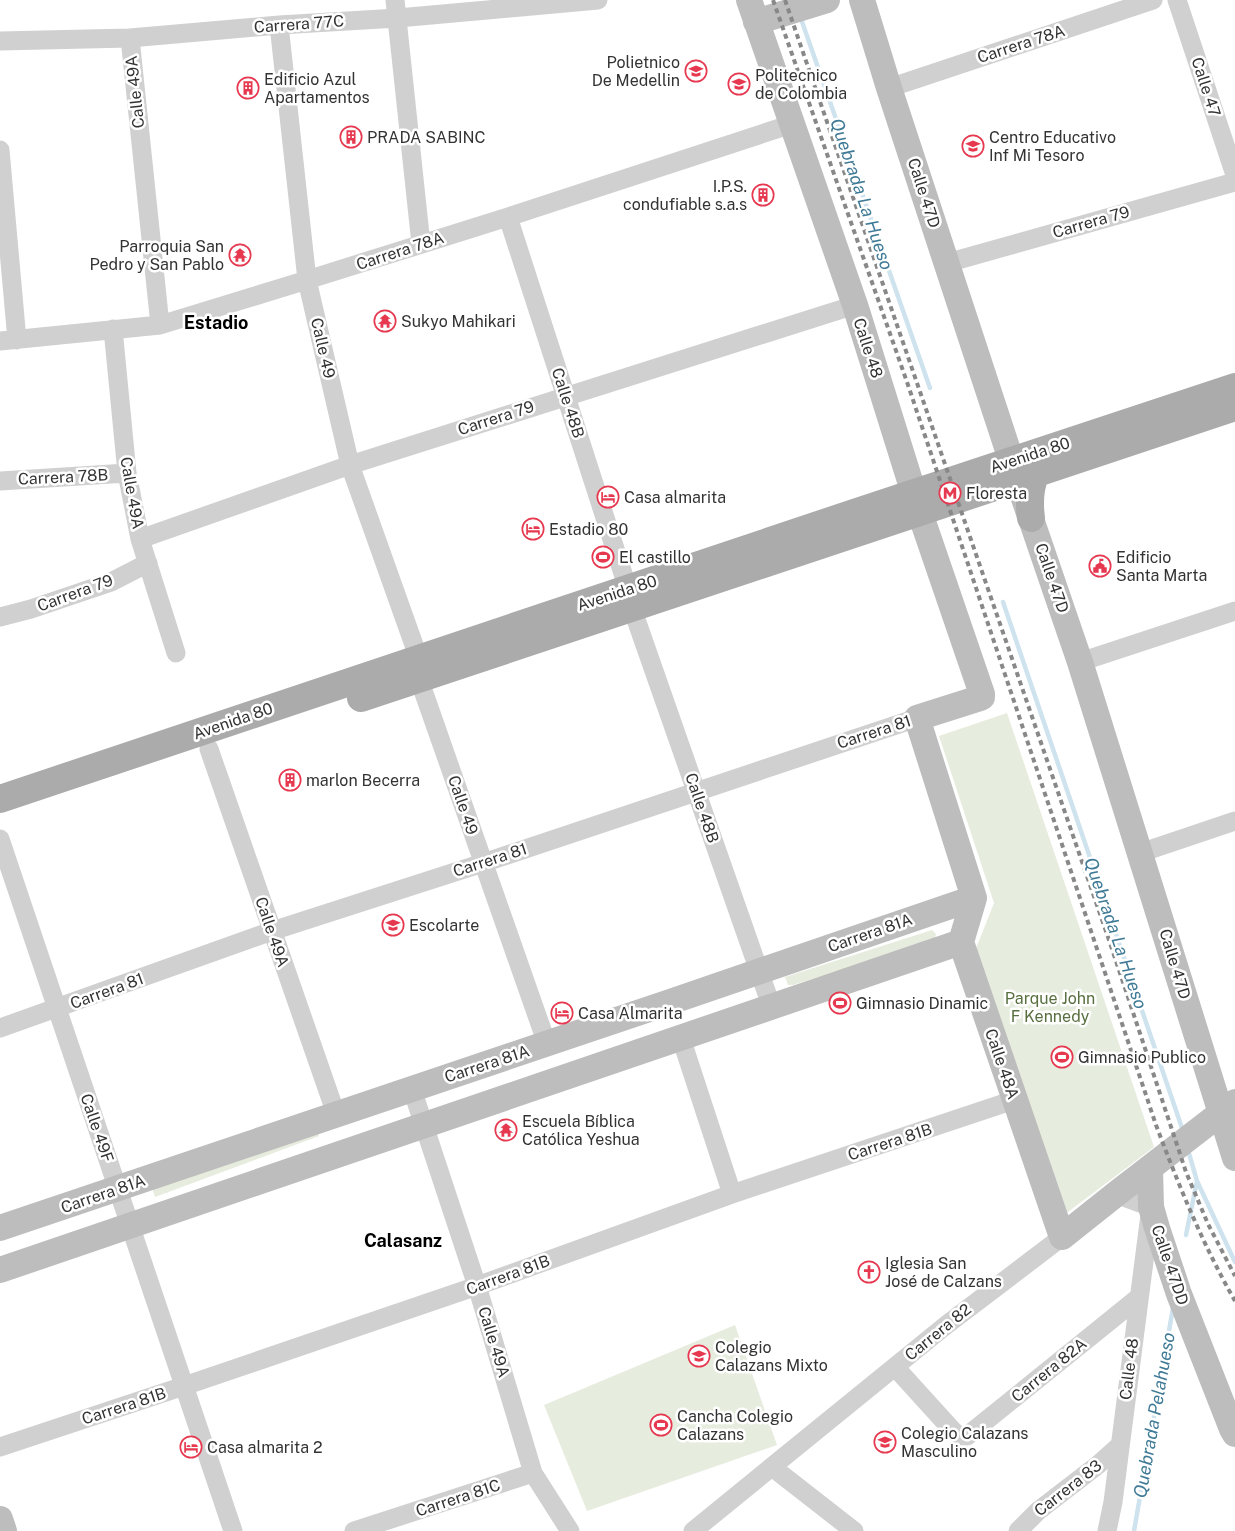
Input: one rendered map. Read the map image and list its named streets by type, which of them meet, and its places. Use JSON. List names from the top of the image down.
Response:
{
  "streets": {
    "main road": ["Avenida 80"],
    "street": [
      "Carrera 77C",
      "Carrera 78A",
      "Calle 47",
      "Calle 49A",
      "Calle 47D",
      "Carrera 79",
      "Calle 49",
      "Calle 48",
      "Calle 48B",
      "Carrera 78B",
      "Carrera 81",
      "Carrera 81A",
      "Calle 48A",
      "Calle 49F",
      "Carrera 81B",
      "Calle 47DD",
      "Carrera 82",
      "Carrera 82A",
      "Carrera 83",
      "Carrera 81C"
    ]
  },
  "crossings": [
    ["Carrera 77C", "Calle 49A"],
    ["Carrera 77C", "Calle 49"],
    ["Carrera 78A", "Calle 49A"],
    ["Carrera 78A", "Calle 47D"],
    ["Carrera 78A", "Calle 49"],
    ["Carrera 78A", "Calle 48"],
    ["Carrera 78A", "Calle 48B"],
    ["Calle 49A", "Carrera 79"],
    ["Calle 49A", "Avenida 80"],
    ["Calle 49A", "Carrera 78B"],
    ["Calle 49A", "Carrera 81"],
    ["Calle 49A", "Carrera 81A"],
    ["Calle 49A", "Carrera 81B"],
    ["Calle 49A", "Carrera 81C"],
    ["Calle 47D", "Carrera 79"],
    ["Calle 47D", "Avenida 80"],
    ["Calle 47D", "Carrera 82"],
    ["Carrera 79", "Calle 49"],
    ["Carrera 79", "Calle 48"],
    ["Carrera 79", "Calle 48B"],
    ["Calle 49", "Avenida 80"],
    ["Calle 49", "Carrera 81"],
    ["Calle 49", "Carrera 81A"],
    ["Calle 48", "Avenida 80"],
    ["Calle 48", "Carrera 81"],
    ["Calle 48", "Calle 47DD"],
    ["Calle 48", "Carrera 82A"],
    ["Calle 48", "Carrera 83"],
    ["Calle 48B", "Avenida 80"],
    ["Calle 48B", "Carrera 81"],
    ["Calle 48B", "Carrera 81A"],
    ["Carrera 81", "Calle 49F"],
    ["Carrera 81A", "Calle 49F"],
    ["Calle 48A", "Carrera 81B"],
    ["Calle 48A", "Carrera 82"],
    ["Calle 49F", "Carrera 81B"],
    ["Calle 47DD", "Carrera 82"],
    ["Carrera 82", "Carrera 82A"]
  ],
  "districts": ["Estadio", "Calasanz"],
  "water": ["Quebrada La Hueso", "Quebrada Pelahueso"],
  "parks": ["Parque John F Kennedy"],
  "places": {
    "school or university": [
      "Polietnico De Medellin",
      "Politecnico de Colombia",
      "Centro Educativo Inf Mi Tesoro",
      "Escolarte",
      "Colegio Calazans Mixto",
      "Colegio Calazans Masculino"
    ],
    "building": [
      "Edificio Azul Apartamentos",
      "PRADA SABINC",
      "I.P.S. condufiable s.a.s",
      "marlon Becerra"
    ],
    "temple": ["Parroquia San Pedro y San Pablo", "Sukyo Mahikari", "Escuela Bíblica Católica Yeshua"],
    "metro station": ["Floresta"],
    "hotel": [
      "Casa almarita",
      "Estadio 80",
      "Casa Almarita",
      "Casa almarita 2"
    ],
    "sports": [
      "El castillo",
      "Gimnasio Dinamic",
      "Gimnasio Publico",
      "Cancha Colegio Calazans"
    ],
    "public building": ["Edificio Santa Marta"],
    "church": ["Iglesia San José de Calzans"]
  }
}
